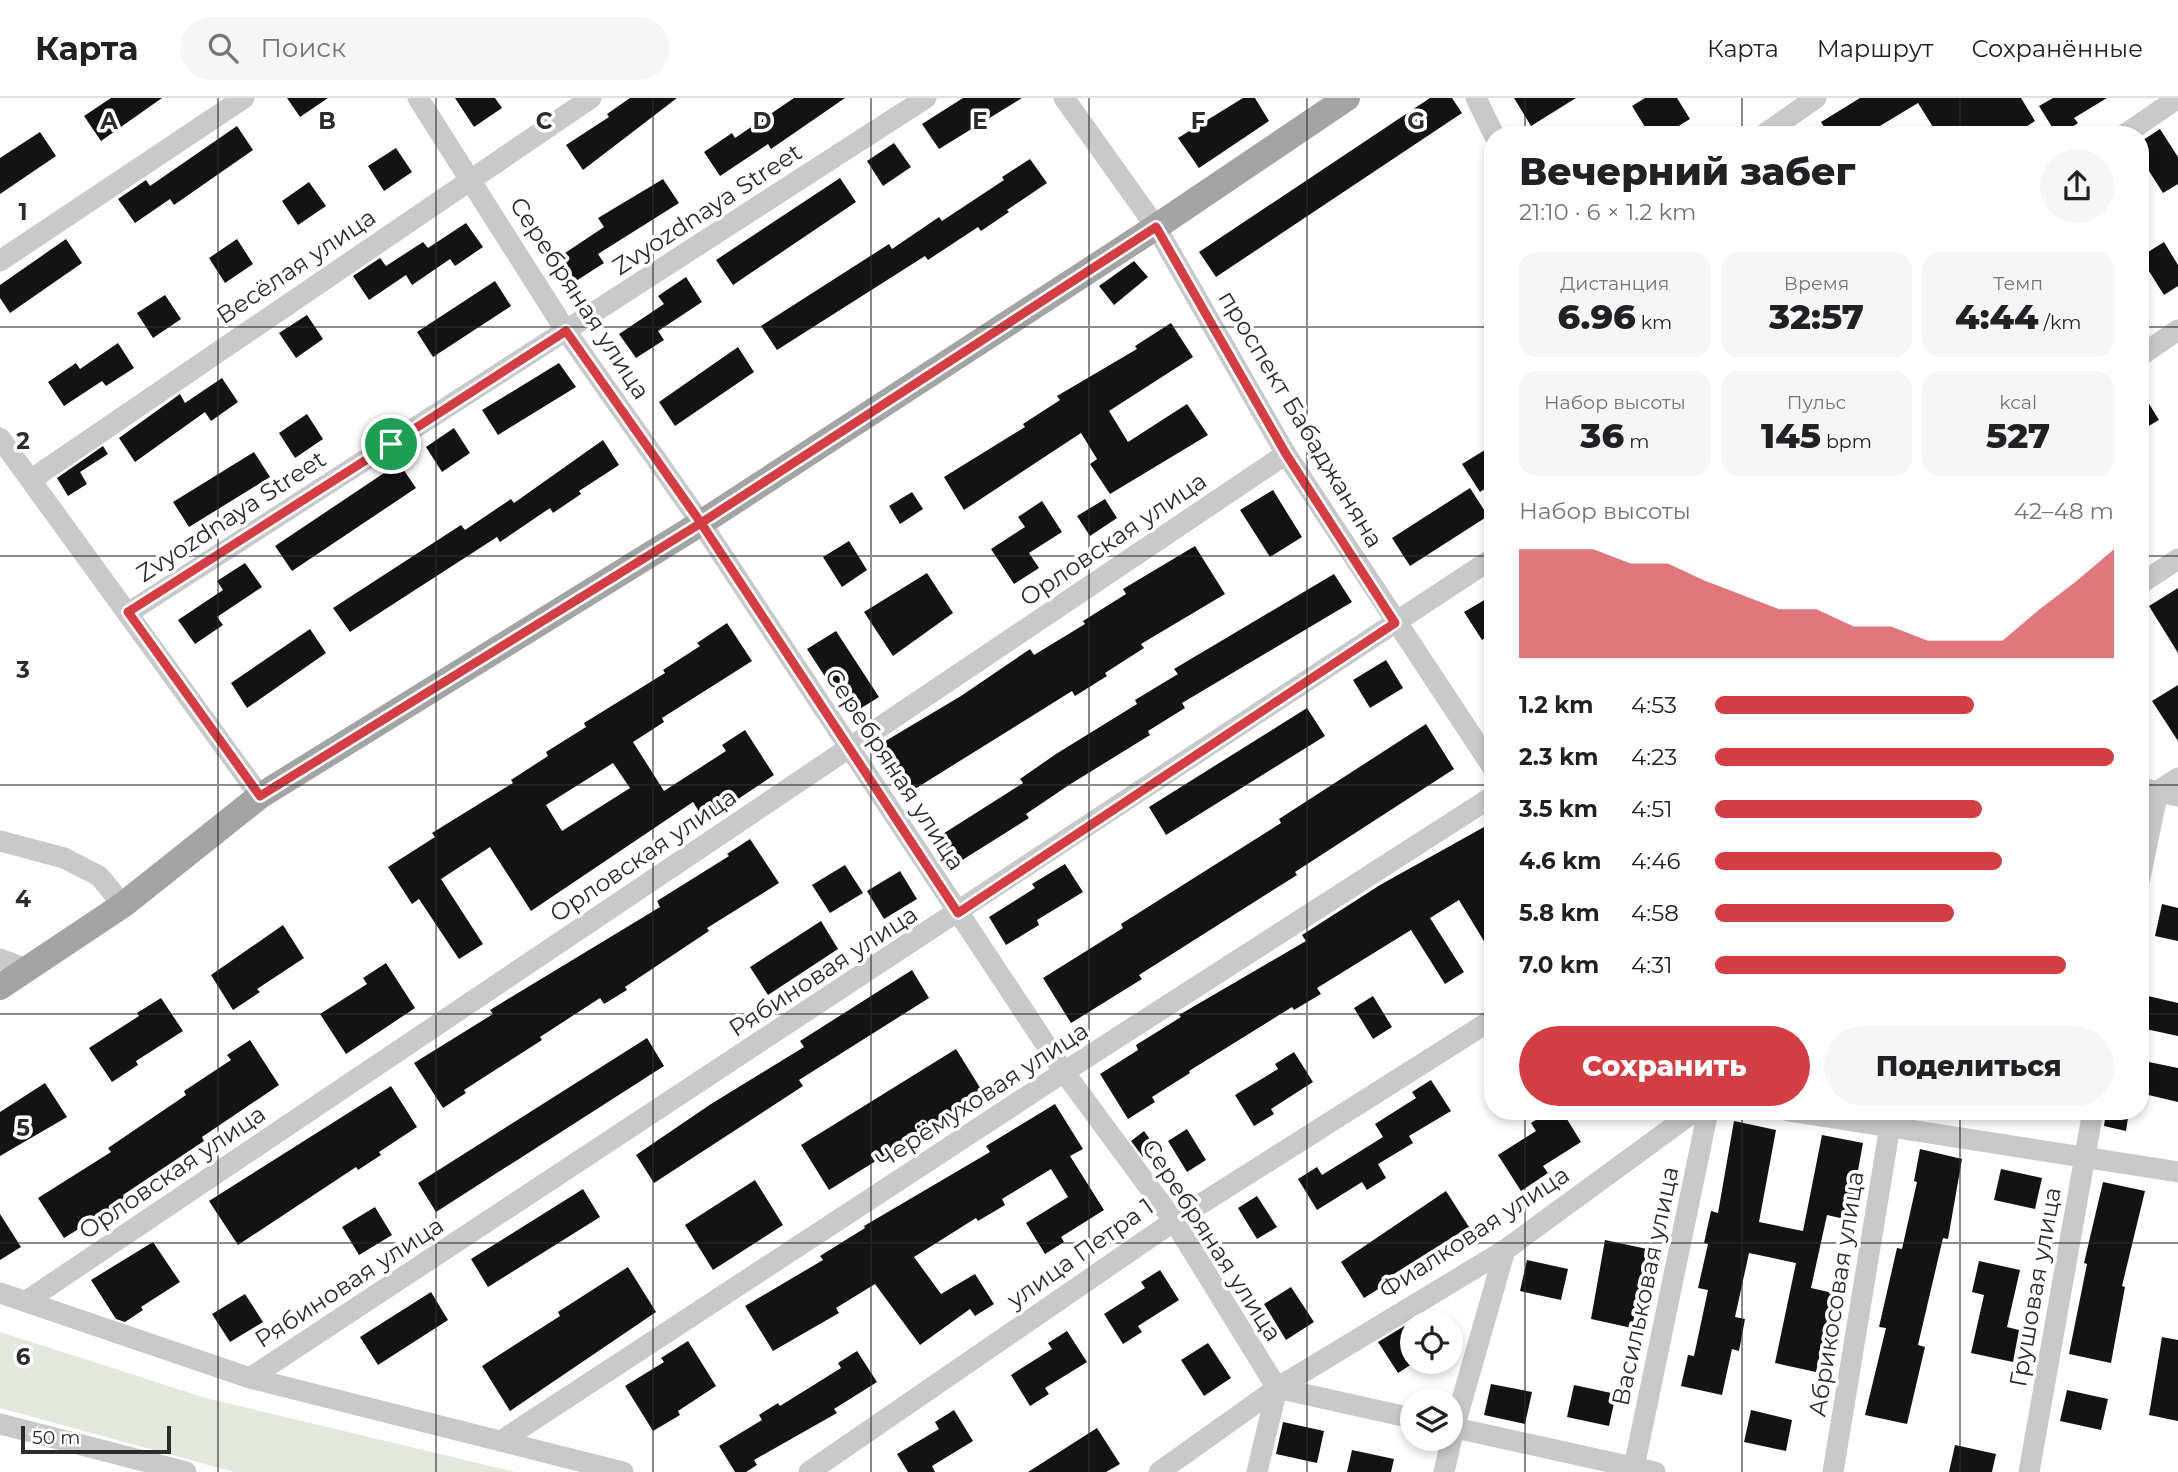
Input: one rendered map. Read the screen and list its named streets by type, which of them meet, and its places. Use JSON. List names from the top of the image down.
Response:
{
  "streets": {
    "street": [
      "Zvyozdnaya Street",
      "Весёлая улица",
      "Серебряная улица",
      "проспект Бабаджаняна",
      "Орловская улица",
      "Рябиновая улица",
      "Черёмуховая улица",
      "Фиалковая улица",
      "улица Петра 1",
      "Васильковая улица",
      "Грушовая улица",
      "Абрикосовая улица"
    ]
  },
  "crossings": [
    ["Zvyozdnaya Street", "Серебряная улица"],
    ["Весёлая улица", "Серебряная улица"],
    ["Серебряная улица", "Орловская улица"],
    ["Серебряная улица", "Рябиновая улица"],
    ["Серебряная улица", "Черёмуховая улица"],
    ["Серебряная улица", "Фиалковая улица"],
    ["Серебряная улица", "улица Петра 1"],
    ["проспект Бабаджаняна", "Орловская улица"],
    ["проспект Бабаджаняна", "Рябиновая улица"]
  ],
  "scale_bar": "50 m",
  "page": {
    "header": "Карта",
    "search": "Поиск",
    "nav": ["Карта", "Маршрут", "Сохранённые"],
    "heading": ["Вечерний забег", "21:10 · 6 × 1.2 km"],
    "stats": [
      ["Дистанция", "6.96 km"],
      ["Время", "32:57"],
      ["Темп", "4:44 /km"],
      ["Набор высоты", "36 m"],
      ["Пульс", "145 bpm"],
      ["kcal", "527"]
    ],
    "chart": ["Набор высоты", "42–48 m"],
    "list": [
      {
        "name": "1.2 km",
        "note": "4:53"
      },
      {
        "name": "2.3 km",
        "note": "4:23"
      },
      {
        "name": "3.5 km",
        "note": "4:51"
      },
      {
        "name": "4.6 km",
        "note": "4:46"
      },
      {
        "name": "5.8 km",
        "note": "4:58"
      },
      {
        "name": "7.0 km",
        "note": "4:31"
      }
    ],
    "buttons": ["Сохранить", "Поделиться"],
    "scale": "50 m"
  },
  "grid": {
    "columns": [
      "A",
      "B",
      "C",
      "D",
      "E",
      "F",
      "G"
    ],
    "rows": [
      "1",
      "2",
      "3",
      "4",
      "5",
      "6"
    ]
  }
}
